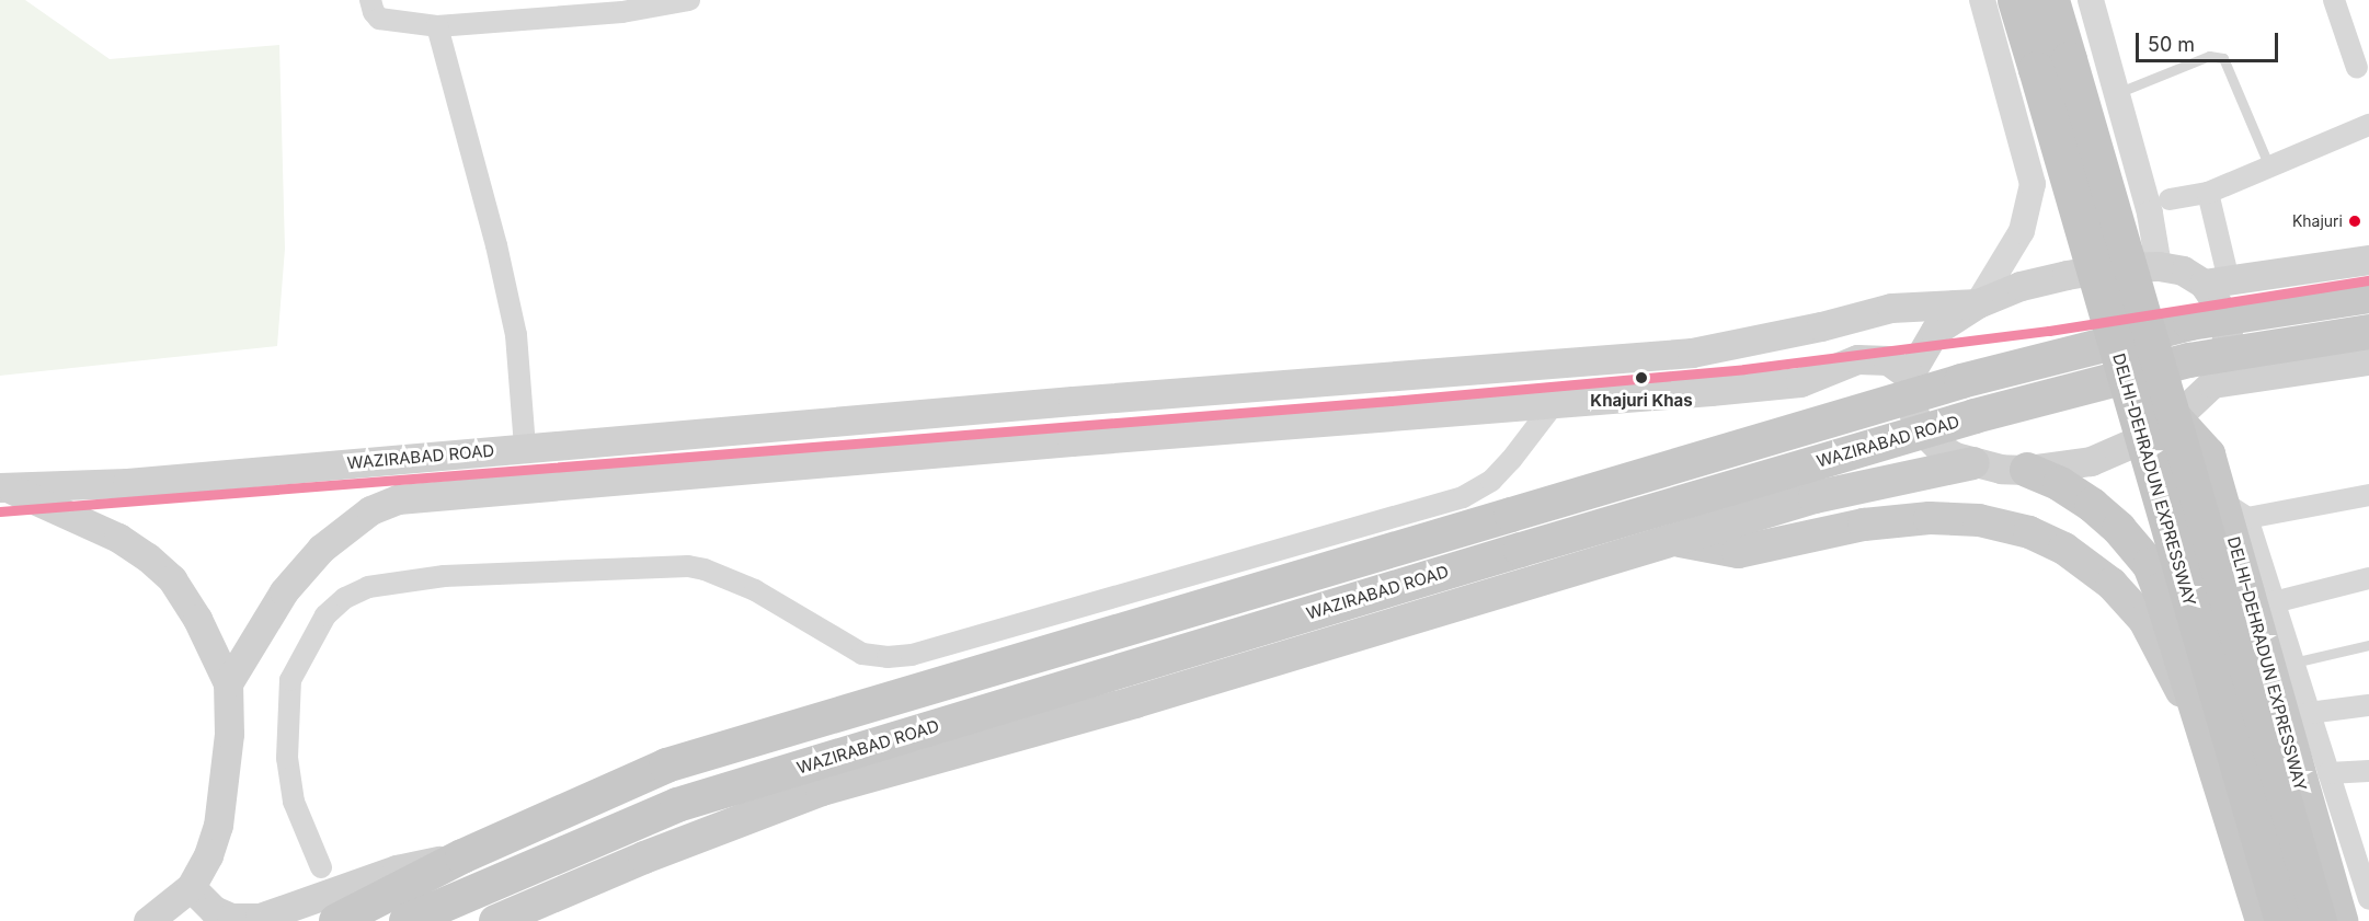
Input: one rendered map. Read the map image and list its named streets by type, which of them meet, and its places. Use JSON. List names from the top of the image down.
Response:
{
  "streets": {
    "highway": ["WAZIRABAD ROAD", "DELHI-DEHRADUN EXPRESSWAY", "DELHI–DEHRADUN EXPRESSWAY"]
  },
  "places": ["Khajuri", "Khajuri Khas"],
  "scale_bar": "50 m"
}
